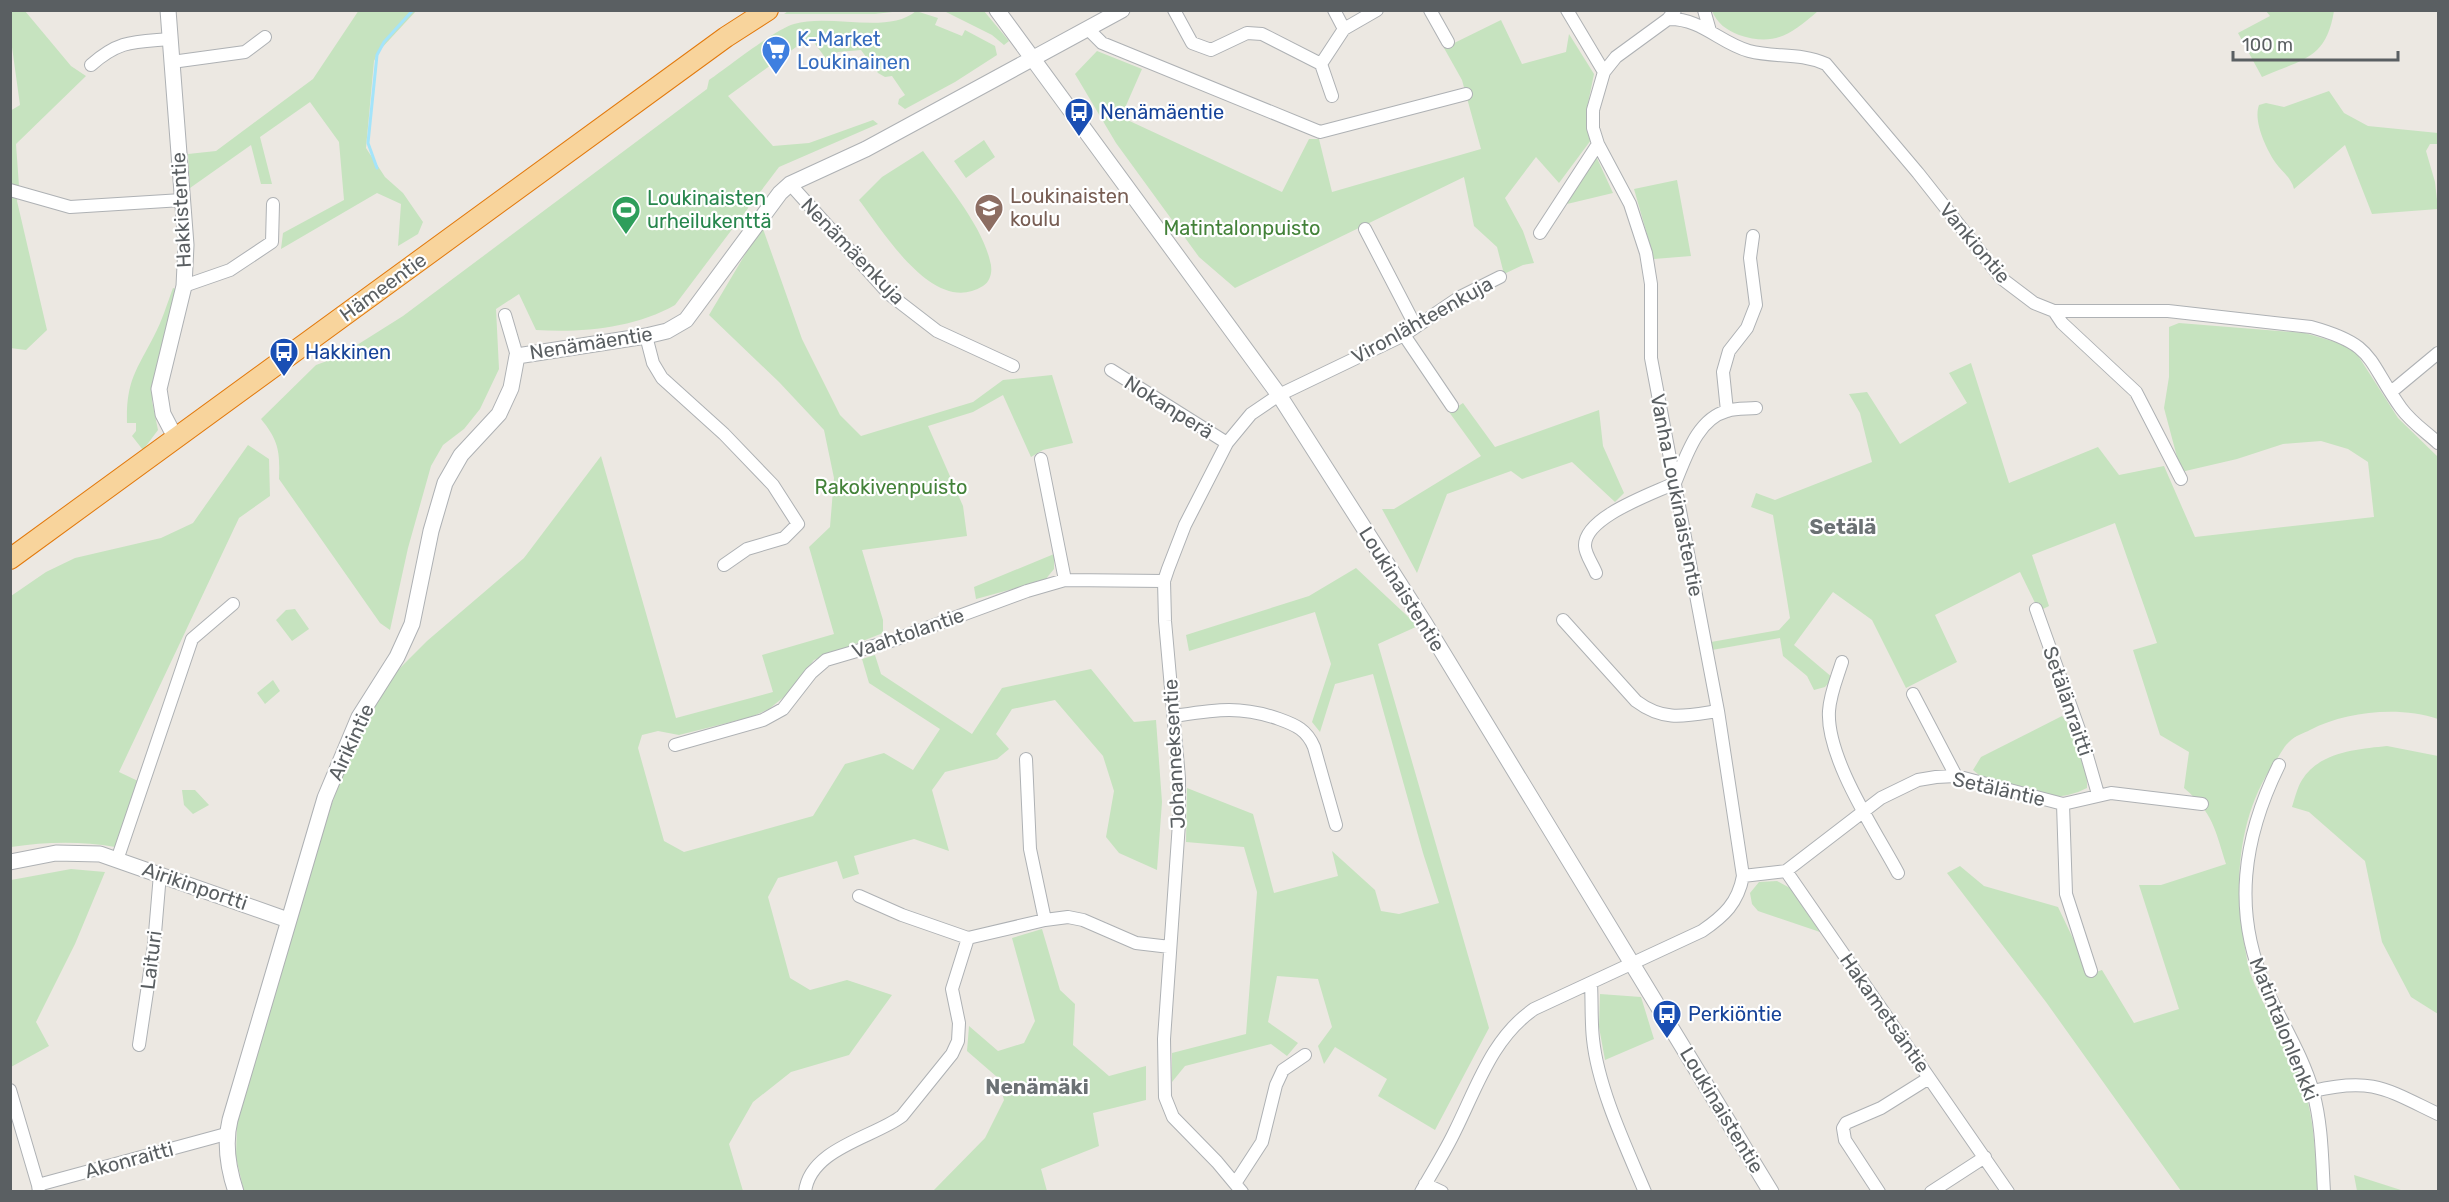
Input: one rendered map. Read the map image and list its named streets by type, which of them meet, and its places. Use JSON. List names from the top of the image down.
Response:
{
  "streets": {
    "highway": ["Hämeentie"],
    "street": [
      "Hakkistentie",
      "Vankiontie",
      "Nenämäenkuja",
      "Vironlähteenkuja",
      "Nenämäentie",
      "Nokanperä",
      "Vanha Loukinaistentie",
      "Loukinaistentie",
      "Vaahtolantie",
      "Setälänraitti",
      "Airikintie",
      "Johanneksentie",
      "Setäläntie",
      "Airikinportti",
      "Laituri",
      "Hakametsäntie",
      "Matintalonlenkki",
      "Akonraitti"
    ]
  },
  "crossings": [
    ["Hakkistentie", "Hämeentie"],
    ["Vankiontie", "Vanha Loukinaistentie"],
    ["Nenämäenkuja", "Nenämäentie"],
    ["Vironlähteenkuja", "Loukinaistentie"],
    ["Vironlähteenkuja", "Johanneksentie"],
    ["Nenämäentie", "Loukinaistentie"],
    ["Nenämäentie", "Airikintie"],
    ["Nokanperä", "Johanneksentie"],
    ["Loukinaistentie", "Johanneksentie"],
    ["Vaahtolantie", "Johanneksentie"],
    ["Setälänraitti", "Setäläntie"],
    ["Airikintie", "Airikinportti"],
    ["Airikintie", "Akonraitti"],
    ["Setäläntie", "Hakametsäntie"],
    ["Airikinportti", "Laituri"]
  ],
  "districts": ["Setälä", "Nenämäki"],
  "parks": ["Matintalonpuisto", "Rakokivenpuisto"],
  "places": {
    "supermarket": ["K-Market Loukinainen"],
    "bus stop": ["Nenämäentie", "Hakkinen", "Perkiöntie"],
    "school or university": ["Loukinaisten koulu"],
    "sports": ["Loukinaisten urheilukenttä"]
  },
  "scale_bar": "100 m"
}
